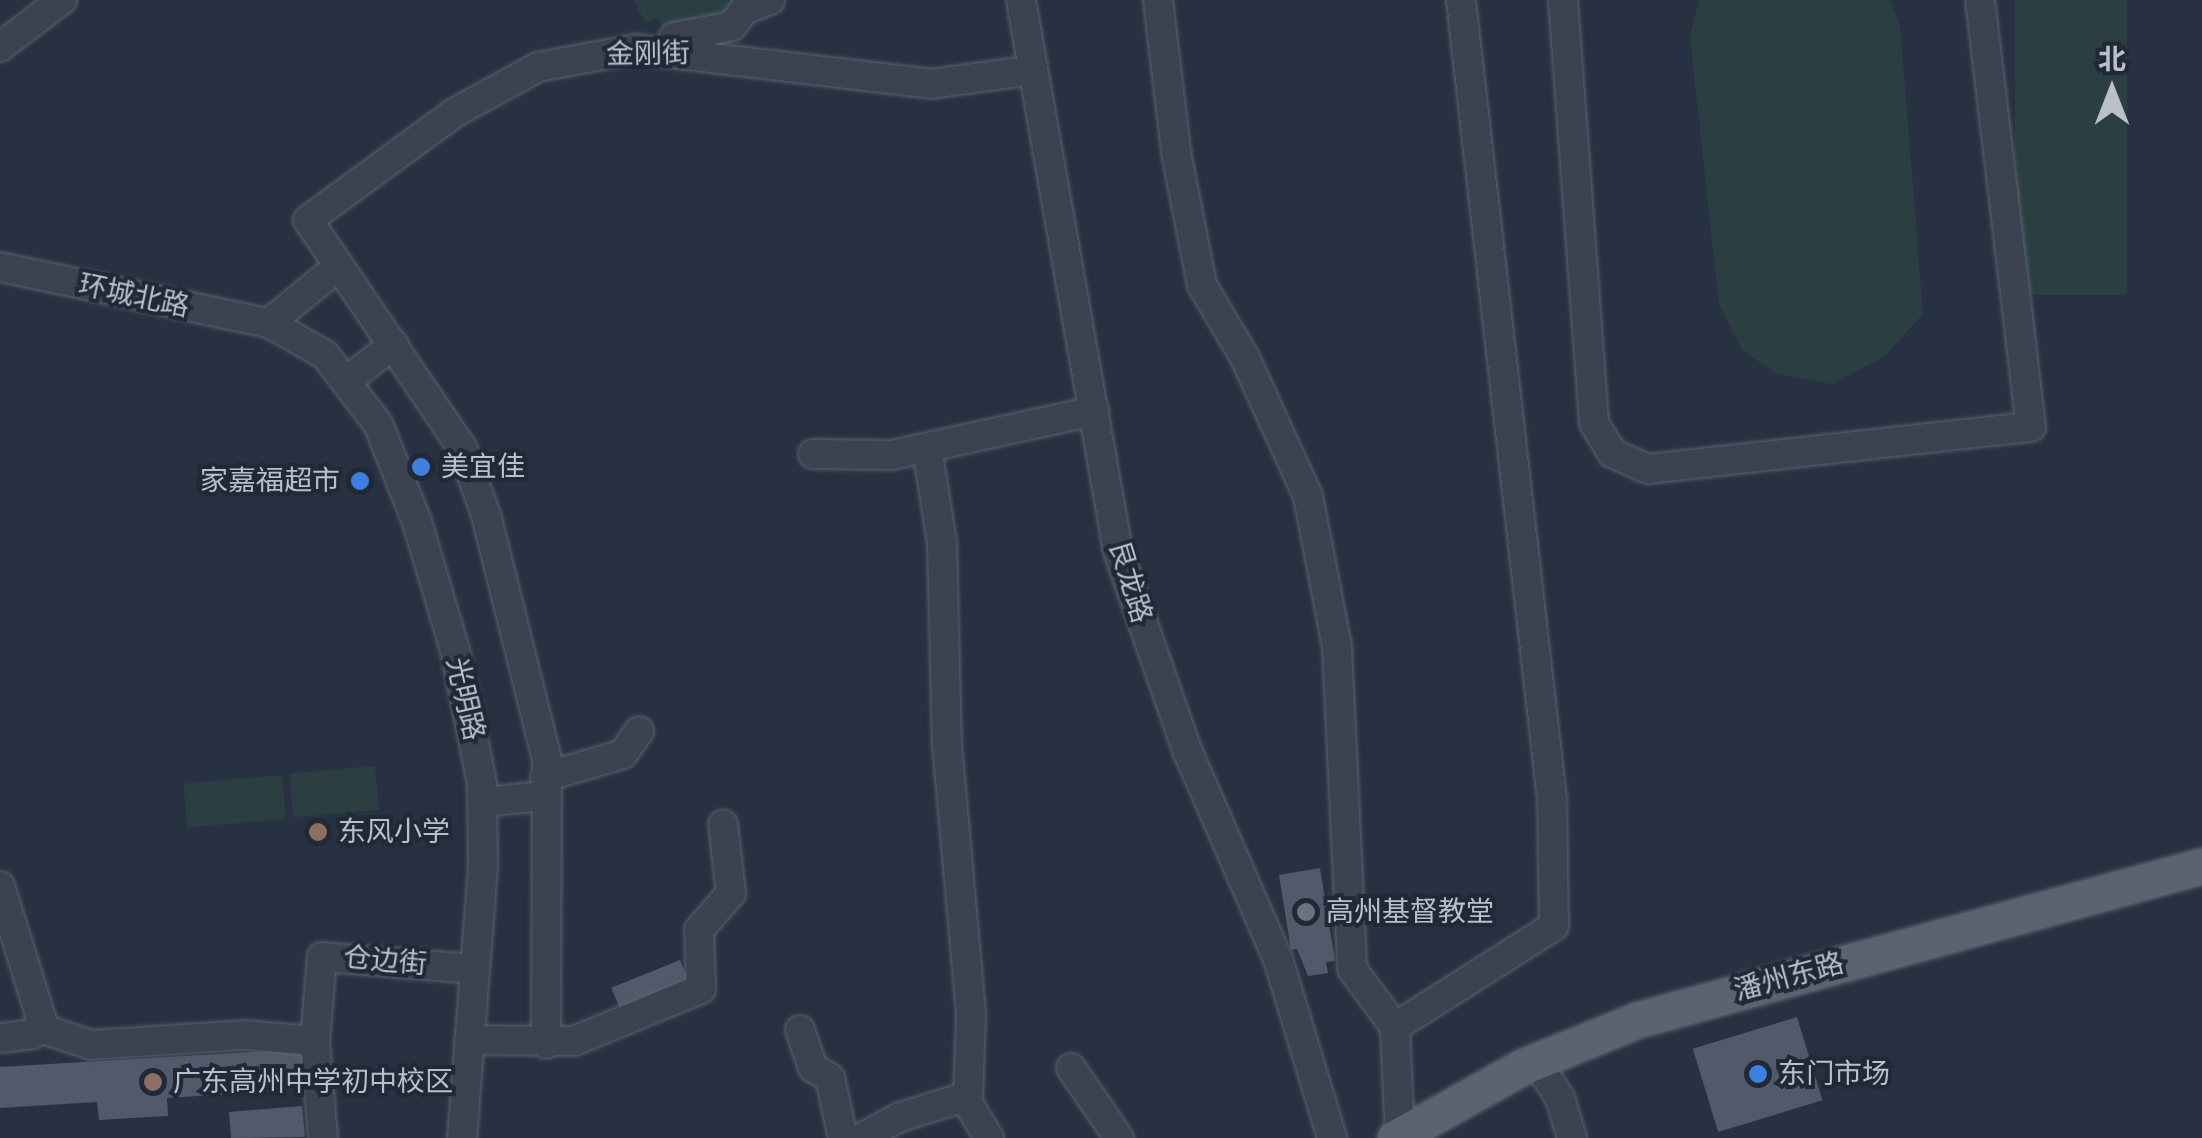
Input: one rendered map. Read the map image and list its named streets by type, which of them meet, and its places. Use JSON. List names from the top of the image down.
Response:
{
  "streets": {
    "main road": ["潘州东路"],
    "street": [
      "金刚街",
      "环城北路",
      "艮龙路",
      "光明路",
      "仓边街"
    ]
  },
  "crossings": [
    ["金刚街", "艮龙路"],
    ["环城北路", "光明路"],
    ["光明路", "仓边街"]
  ],
  "places": [
    "美宜佳",
    "家嘉福超市",
    "东风小学",
    "高州基督教堂",
    "东门市场",
    "广东高州中学初中校区"
  ],
  "north": "top"
}
